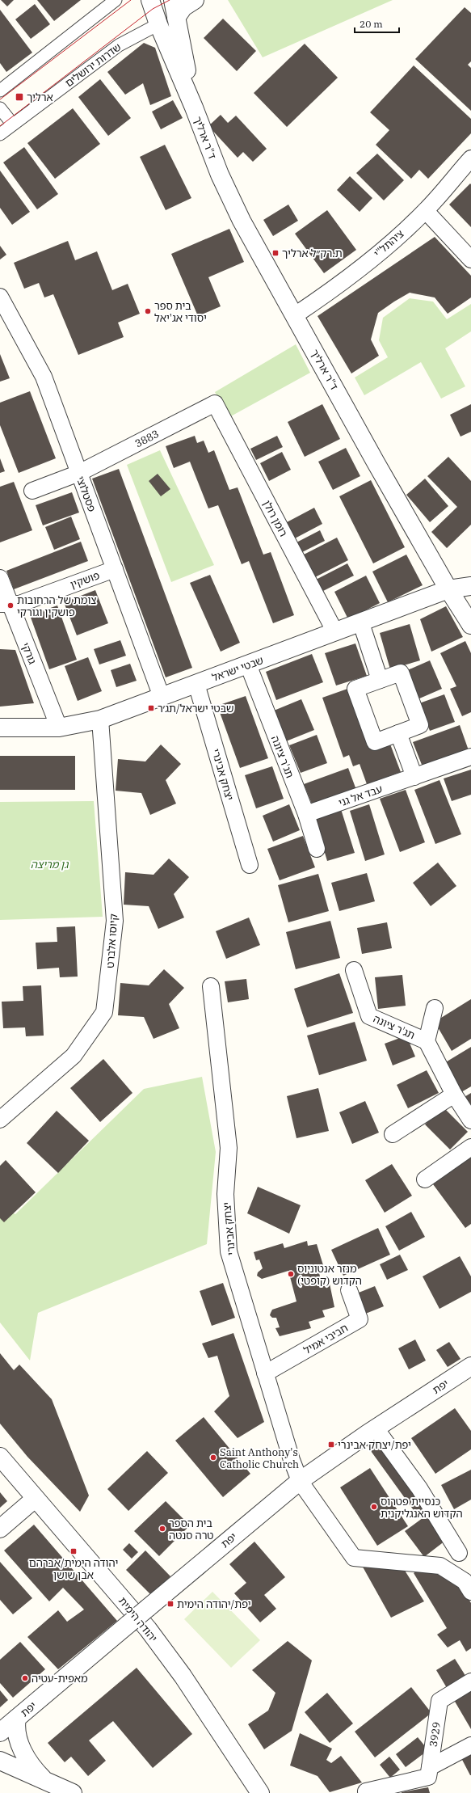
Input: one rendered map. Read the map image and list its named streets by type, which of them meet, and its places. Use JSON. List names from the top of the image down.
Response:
{
  "streets": {
    "street": [
      "שדרות ירושלים",
      "ד\"ר ארליך",
      "ציהתל\"י",
      "3883",
      "פסטלוצי",
      "רומן רולן",
      "פושקין",
      "גורקי",
      "שבטי ישראל",
      "תג'ר ציונה",
      "יצחק אבינרי",
      "עבד אל גני",
      "קיוסו אלברט",
      "חביבי אמיל",
      "יפת",
      "יהודה הימית",
      "3929"
    ]
  },
  "crossings": [
    ["שדרות ירושלים", "ד\"ר ארליך"],
    ["ד\"ר ארליך", "ציהתל\"י"],
    ["ד\"ר ארליך", "שבטי ישראל"],
    ["3883", "פסטלוצי"],
    ["3883", "רומן רולן"],
    ["פסטלוצי", "פושקין"],
    ["פסטלוצי", "שבטי ישראל"],
    ["רומן רולן", "שבטי ישראל"],
    ["פושקין", "גורקי"],
    ["גורקי", "שבטי ישראל"],
    ["שבטי ישראל", "תג'ר ציונה"],
    ["שבטי ישראל", "יצחק אבינרי"],
    ["שבטי ישראל", "קיוסו אלברט"],
    ["תג'ר ציונה", "עבד אל גני"],
    ["יצחק אבינרי", "חביבי אמיל"],
    ["יצחק אבינרי", "יפת"]
  ],
  "parks": ["גן מריצה"],
  "places": {
    "transit": [
      "ארליך",
      "ת.רק״ל ארליך",
      "שבטי ישראל/תג׳ר",
      "יפת/יצחק אבינרי",
      "יהודה הימית/אברהם אבן שושן",
      "יפת/יהודה הימית"
    ],
    "other": [
      "בית ספר יסודי אג'יאל",
      "צומת של הרחובות פושקין וגורקי",
      "מנזר אנטוניוס הקדוש (קופטי)",
      "Saint Anthony's Catholic Church",
      "כנסיית פטרוס הקדוש האנגליקנית",
      "בית הספר טרה סנטה",
      "מאפית-עטיה"
    ]
  },
  "scale_bar": "20 m"
}
